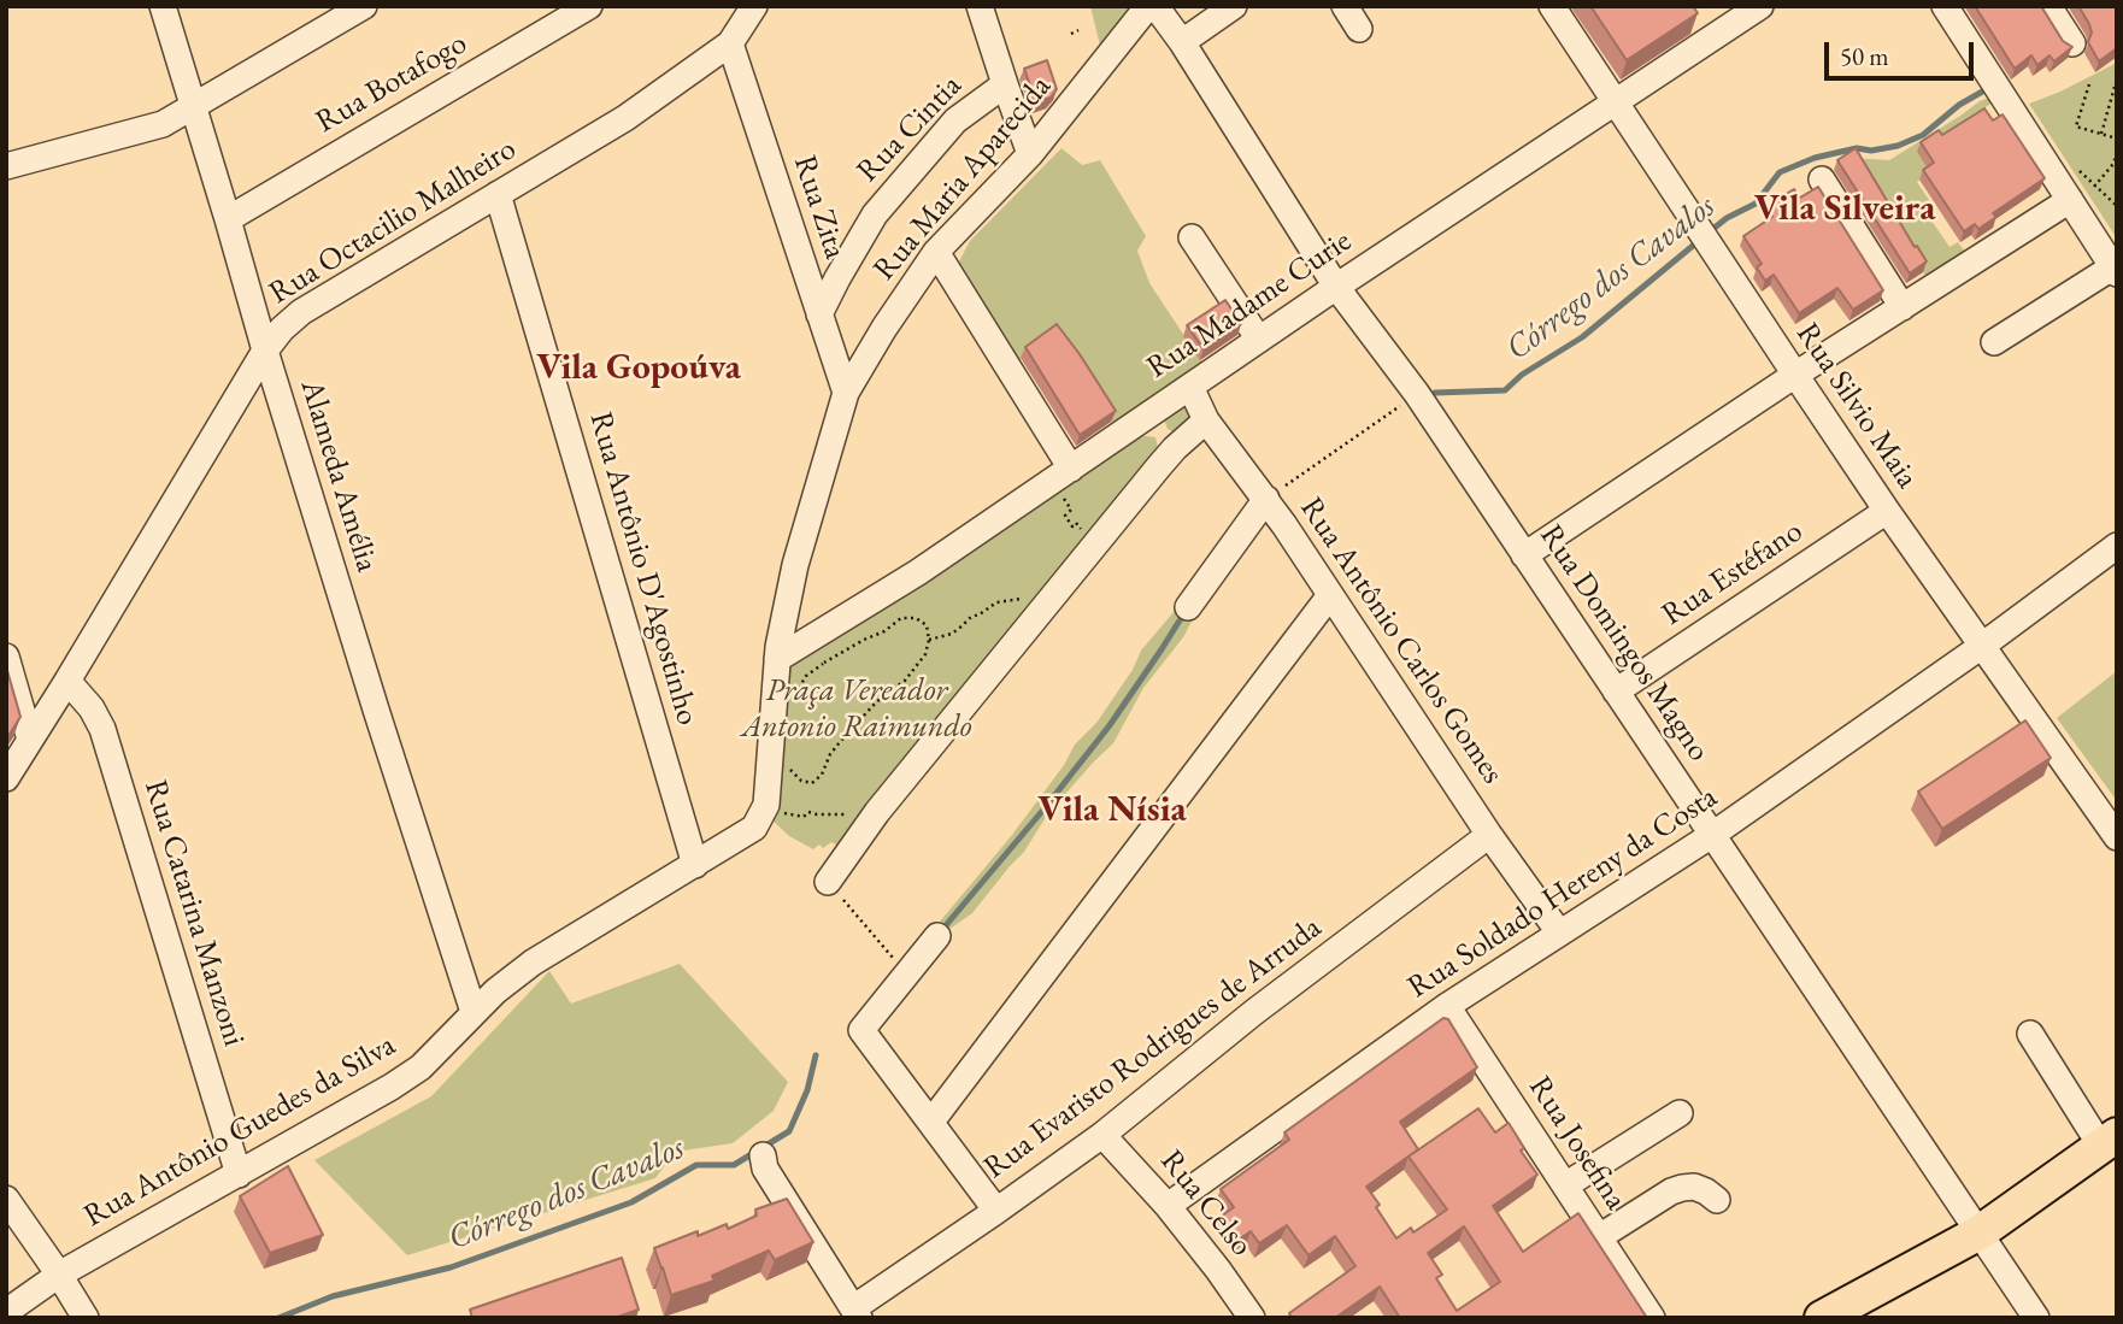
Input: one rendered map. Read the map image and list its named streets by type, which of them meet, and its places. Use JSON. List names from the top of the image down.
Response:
{
  "streets": {
    "street": [
      "Rua Botafogo",
      "Rua Cintia",
      "Rua Maria Aparecida",
      "Rua Zita",
      "Rua Octacilio Malheiro",
      "Rua Madame Curie",
      "Rua Silvio Maia",
      "Alameda Amélia",
      "Rua Antônio D'Agostinho",
      "Rua Estéfano",
      "Rua Antônio Carlos Gomes",
      "Rua Domingos Magno",
      "Rua Soldado Hereny da Costa",
      "Rua Catarina Manzoni",
      "Rua Evaristo Rodrigues de Arruda",
      "Rua Antônio Guedes da Silva",
      "Rua Josefina",
      "Rua Celso"
    ]
  },
  "crossings": [
    ["Rua Botafogo", "Alameda Amélia"],
    ["Rua Cintia", "Rua Zita"],
    ["Rua Maria Aparecida", "Rua Zita"],
    ["Rua Maria Aparecida", "Rua Madame Curie"],
    ["Rua Zita", "Rua Octacilio Malheiro"],
    ["Rua Octacilio Malheiro", "Alameda Amélia"],
    ["Rua Octacilio Malheiro", "Rua Antônio D'Agostinho"],
    ["Rua Octacilio Malheiro", "Rua Catarina Manzoni"],
    ["Rua Madame Curie", "Rua Silvio Maia"],
    ["Rua Madame Curie", "Rua Antônio Carlos Gomes"],
    ["Rua Madame Curie", "Rua Domingos Magno"],
    ["Rua Silvio Maia", "Rua Estéfano"],
    ["Rua Silvio Maia", "Rua Soldado Hereny da Costa"],
    ["Alameda Amélia", "Rua Antônio Guedes da Silva"],
    ["Rua Antônio D'Agostinho", "Rua Antônio Guedes da Silva"],
    ["Rua Estéfano", "Rua Domingos Magno"],
    ["Rua Antônio Carlos Gomes", "Rua Soldado Hereny da Costa"],
    ["Rua Antônio Carlos Gomes", "Rua Evaristo Rodrigues de Arruda"],
    ["Rua Domingos Magno", "Rua Soldado Hereny da Costa"],
    ["Rua Soldado Hereny da Costa", "Rua Josefina"],
    ["Rua Soldado Hereny da Costa", "Rua Celso"],
    ["Rua Catarina Manzoni", "Rua Antônio Guedes da Silva"],
    ["Rua Evaristo Rodrigues de Arruda", "Rua Celso"]
  ],
  "districts": ["Vila Silveira", "Vila Gopoúva", "Vila Nísia"],
  "water": ["Córrego dos Cavalos"],
  "parks": ["Praça Vereador Antonio Raimundo"],
  "scale_bar": "50 m"
}
